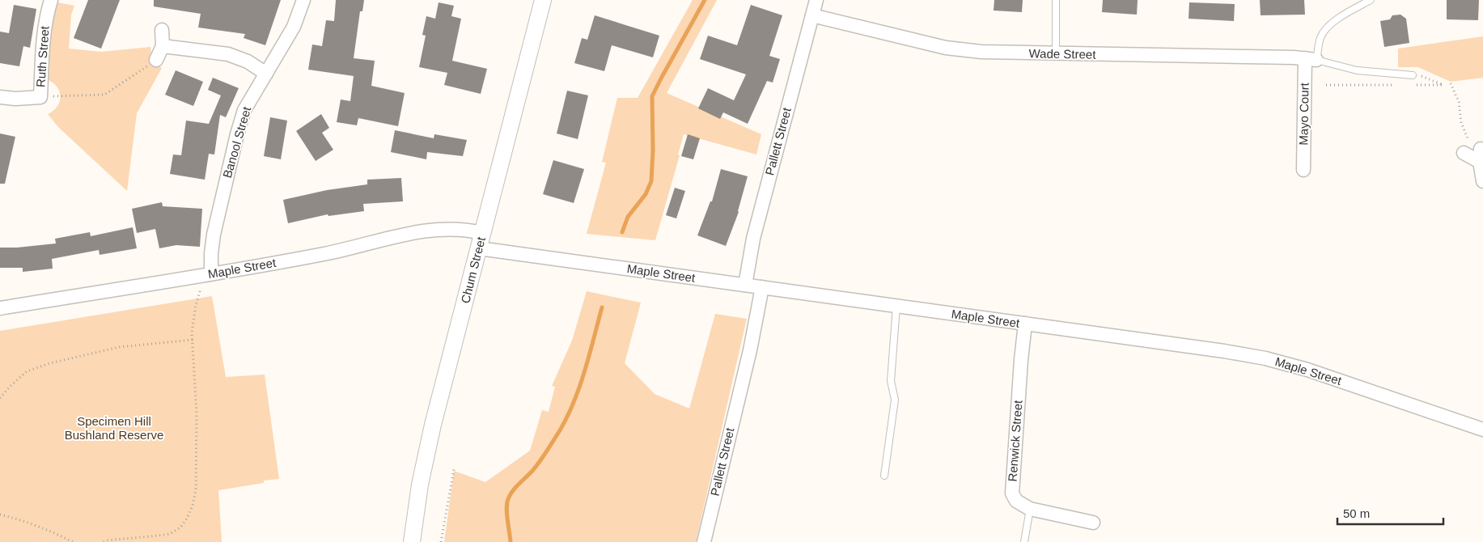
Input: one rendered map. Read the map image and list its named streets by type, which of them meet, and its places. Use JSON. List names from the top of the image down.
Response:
{
  "streets": {
    "street": [
      "Wade Street",
      "Ruth Street",
      "Mayo Court",
      "Pallett Street",
      "Banool Street",
      "Maple Street",
      "Chum Street",
      "Renwick Street"
    ]
  },
  "crossings": [
    ["Wade Street", "Mayo Court"],
    ["Wade Street", "Pallett Street"],
    ["Pallett Street", "Maple Street"],
    ["Banool Street", "Maple Street"],
    ["Maple Street", "Chum Street"],
    ["Maple Street", "Renwick Street"]
  ],
  "parks": ["Specimen Hill Bushland Reserve"],
  "scale_bar": "50 m"
}
